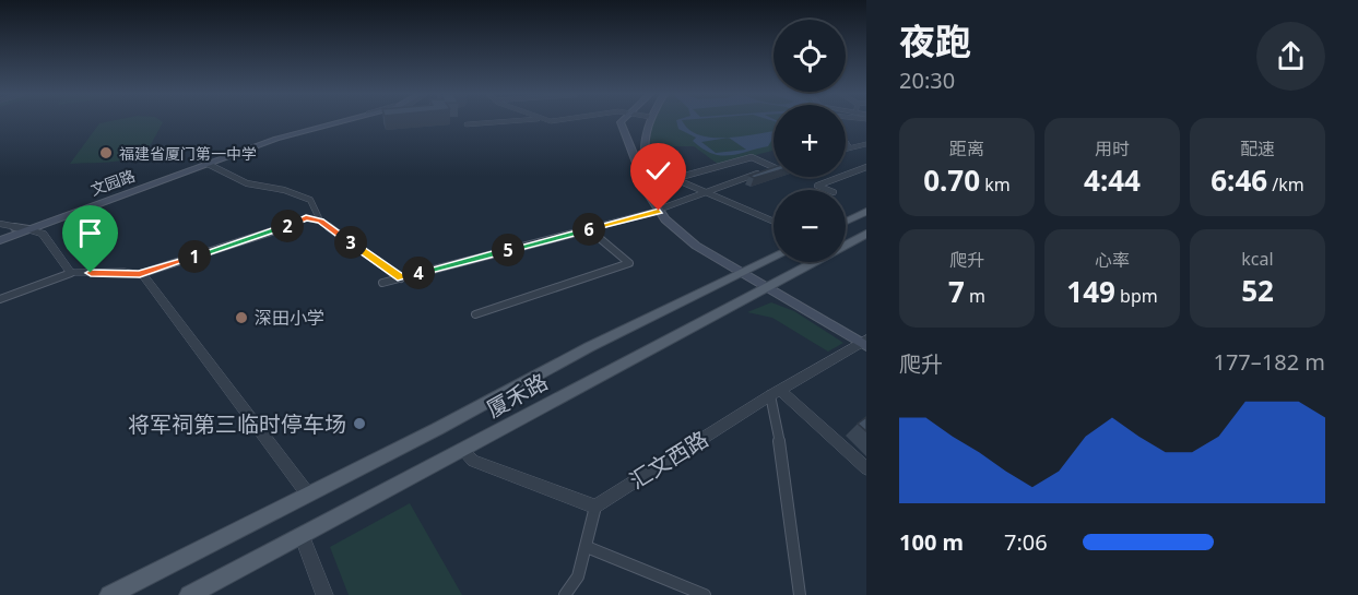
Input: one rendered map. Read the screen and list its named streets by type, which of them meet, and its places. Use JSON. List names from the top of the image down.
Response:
{
  "streets": {
    "main road": ["文园路", "厦禾路"],
    "street": ["汇文西路"]
  },
  "places": ["福建省厦门第一中学", "深田小学", "将军祠第三临时停车场"],
  "page": {
    "heading": ["夜跑", "20:30"],
    "map_buttons": ["+", "−"],
    "stats": [
      ["距离", "0.70 km"],
      ["用时", "4:44"],
      ["配速", "6:46 /km"],
      ["爬升", "7 m"],
      ["心率", "149 bpm"],
      ["kcal", "52"]
    ],
    "pins": [
      "2",
      "6",
      "3",
      "5",
      "1",
      "4"
    ],
    "chart": ["爬升", "177–182 m"],
    "list": [
      {
        "name": "100 m",
        "note": "7:06"
      }
    ]
  }
}
